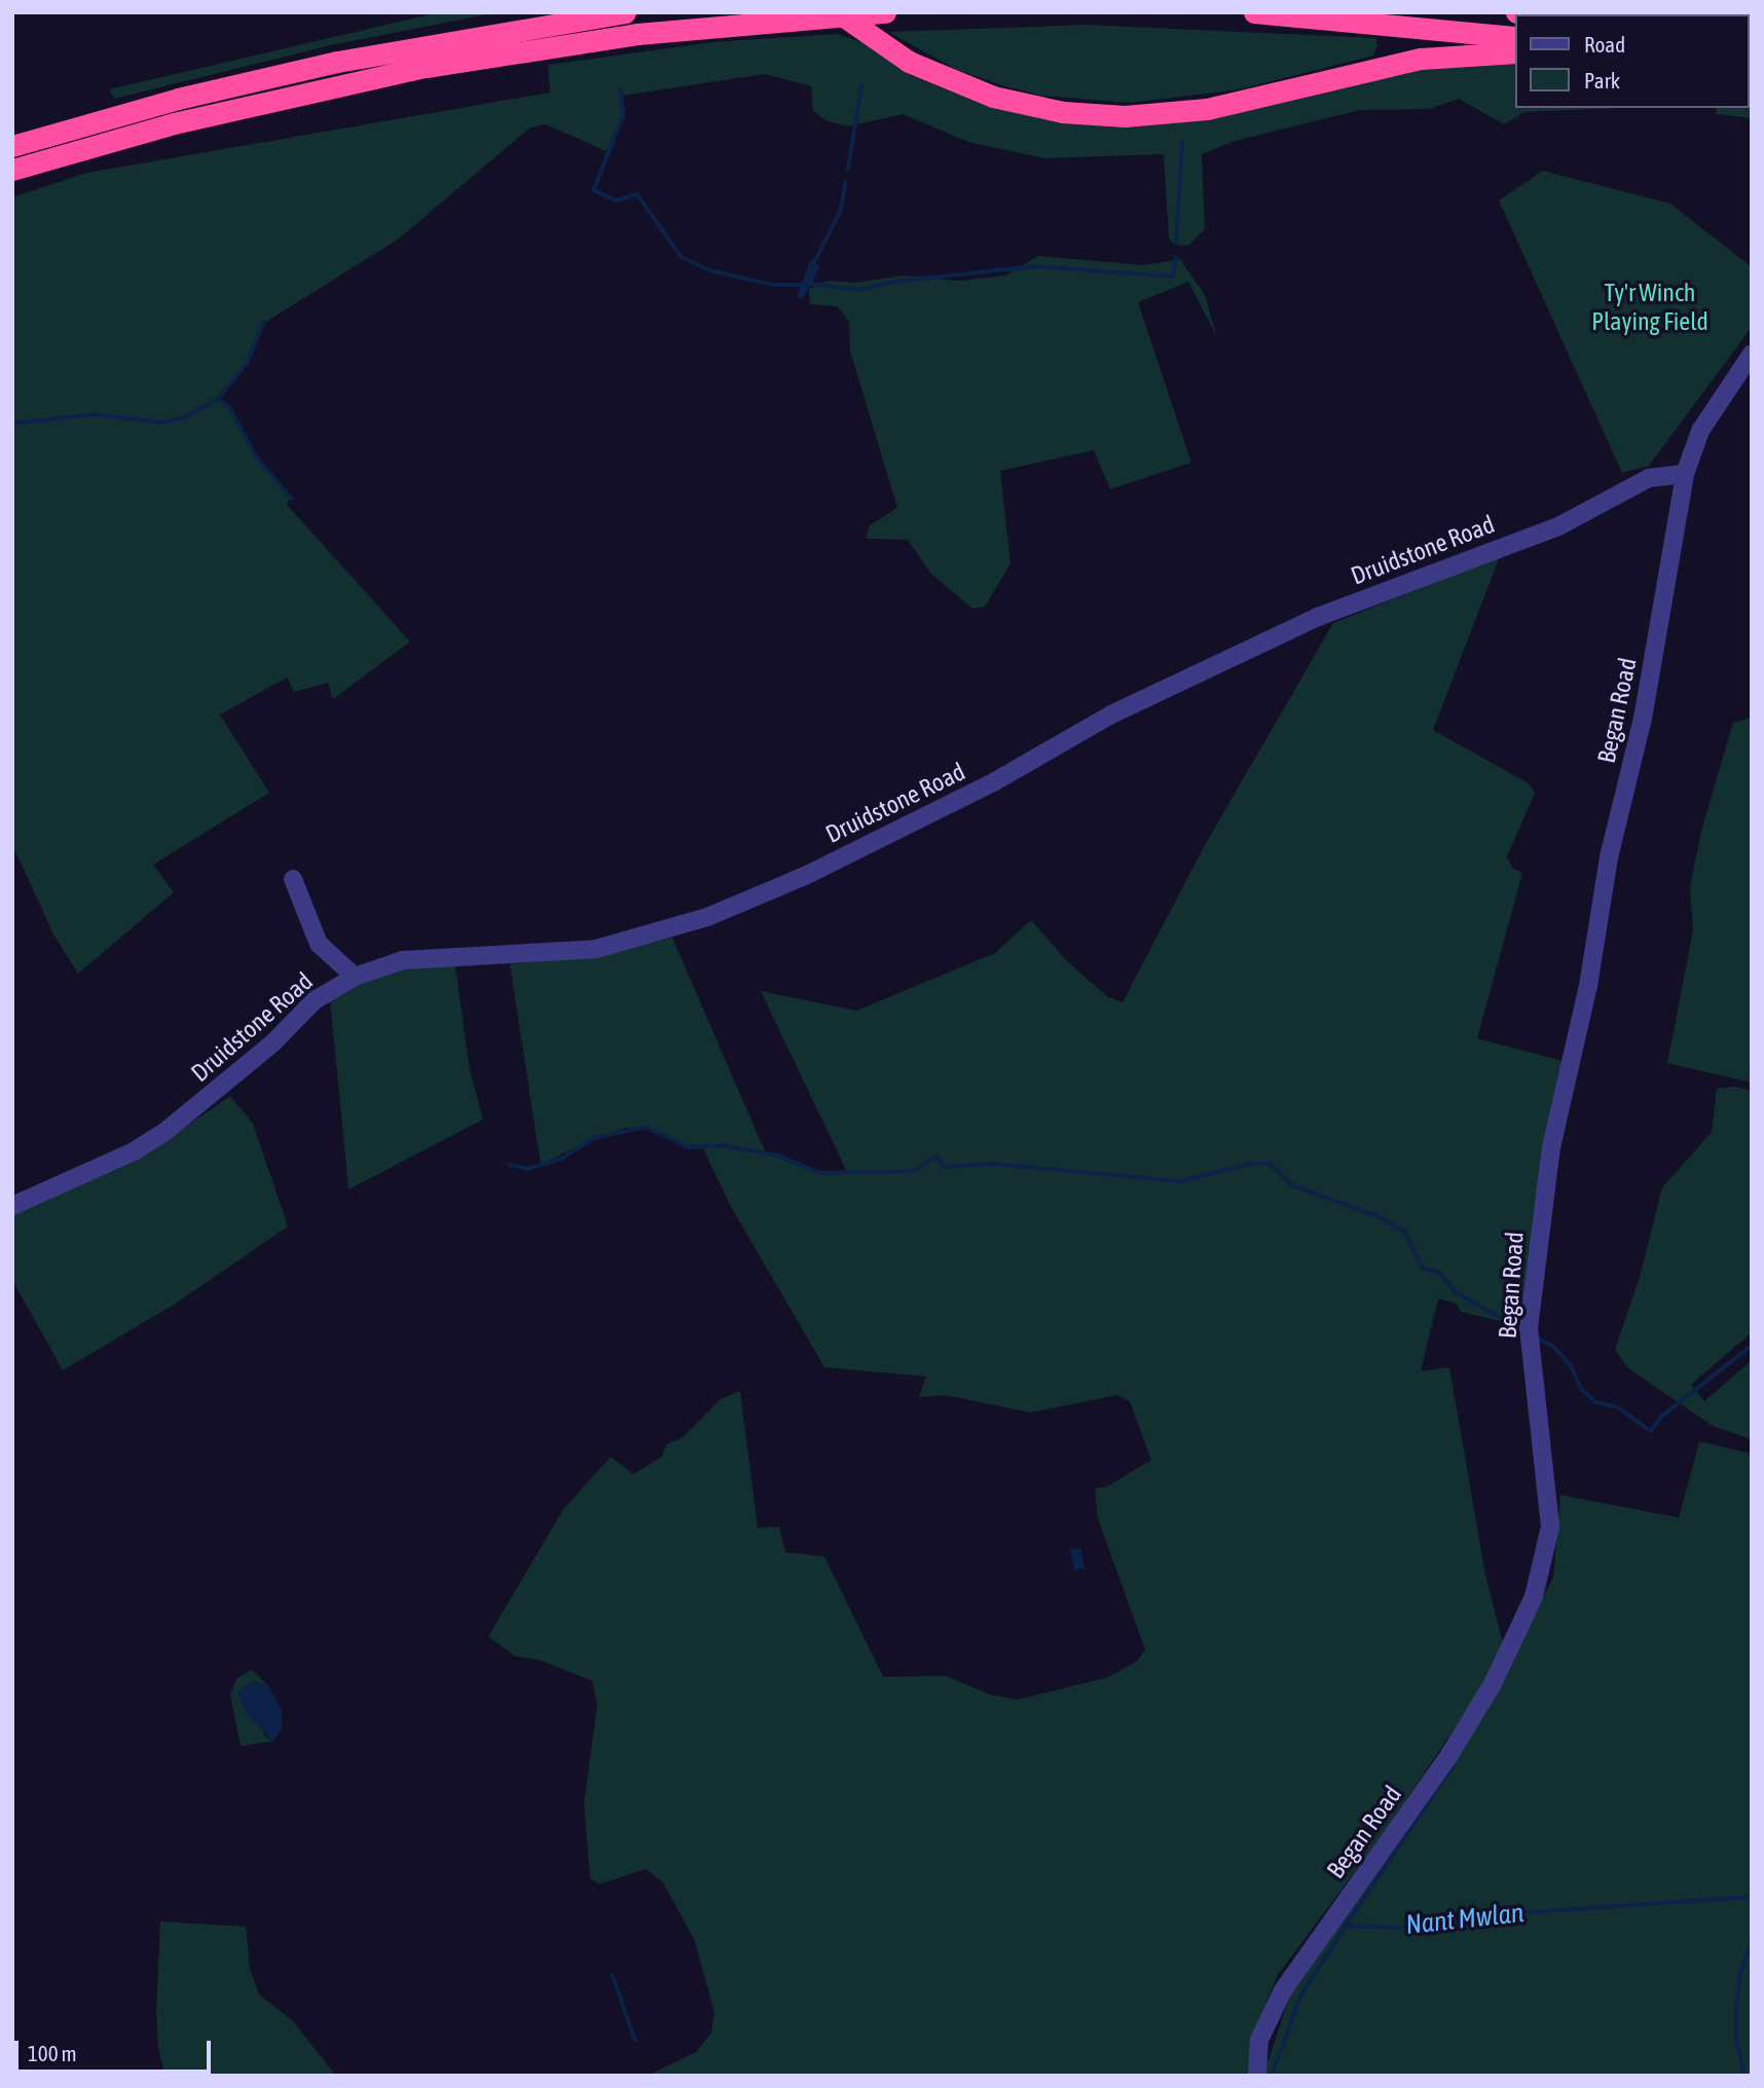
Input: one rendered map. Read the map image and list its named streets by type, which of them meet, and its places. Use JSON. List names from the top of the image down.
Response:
{
  "streets": {
    "street": ["Druidstone Road", "Began Road"]
  },
  "crossings": [
    ["Druidstone Road", "Began Road"]
  ],
  "water": ["Nant Mwlan"],
  "parks": ["Ty'r Winch Playing Field"],
  "legend": ["Road", "Park"],
  "scale_bar": "100 m"
}
